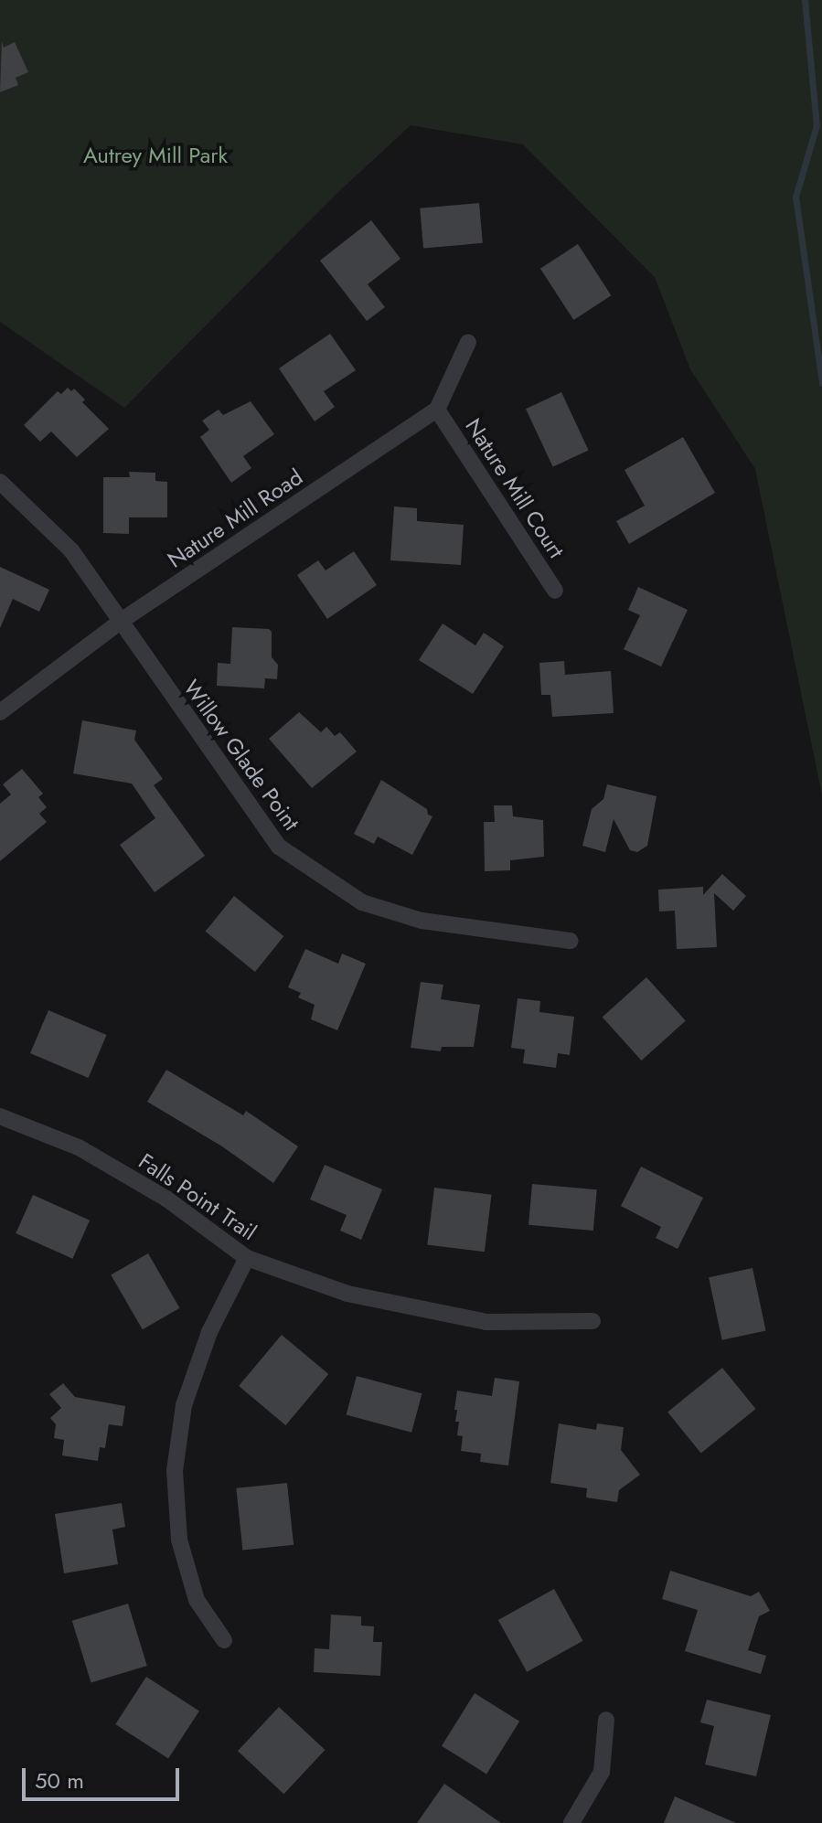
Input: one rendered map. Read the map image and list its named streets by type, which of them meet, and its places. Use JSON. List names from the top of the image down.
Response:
{
  "streets": {
    "street": [
      "Nature Mill Court",
      "Nature Mill Road",
      "Willow Glade Point",
      "Falls Point Trail"
    ]
  },
  "crossings": [
    ["Nature Mill Court", "Nature Mill Road"],
    ["Nature Mill Road", "Willow Glade Point"]
  ],
  "parks": ["Autrey Mill Park"],
  "scale_bar": "50 m"
}
